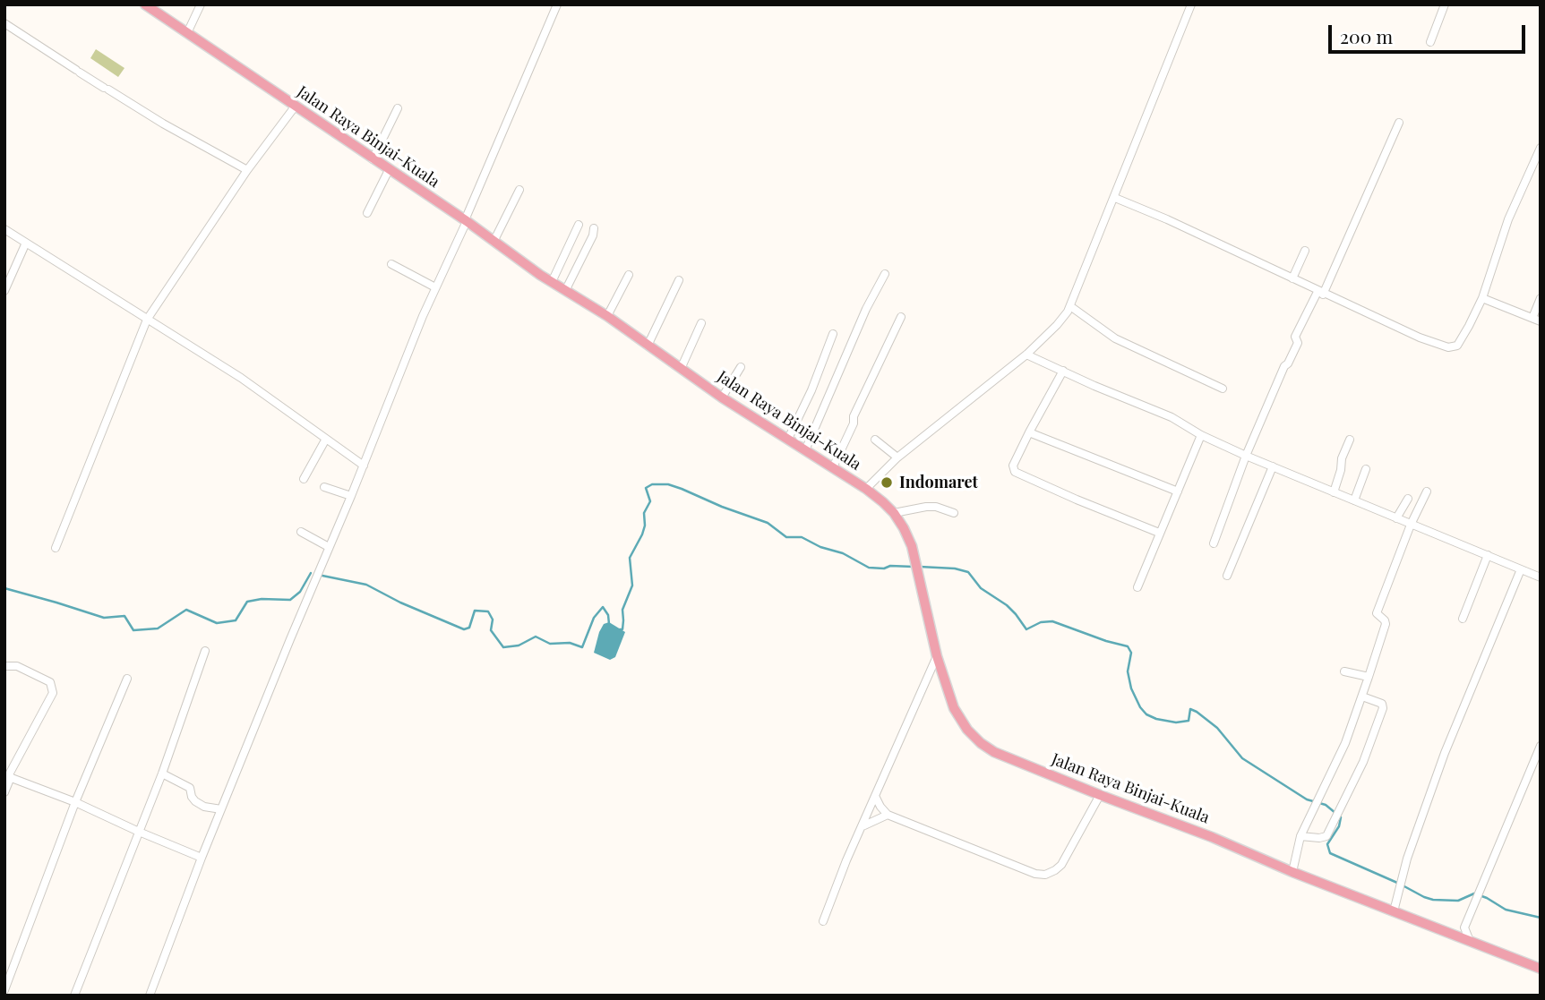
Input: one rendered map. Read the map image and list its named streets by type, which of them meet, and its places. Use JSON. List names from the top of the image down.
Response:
{
  "streets": {
    "main road": ["Jalan Raya Binjai-Kuala"]
  },
  "places": ["Indomaret"],
  "scale_bar": "200 m"
}
